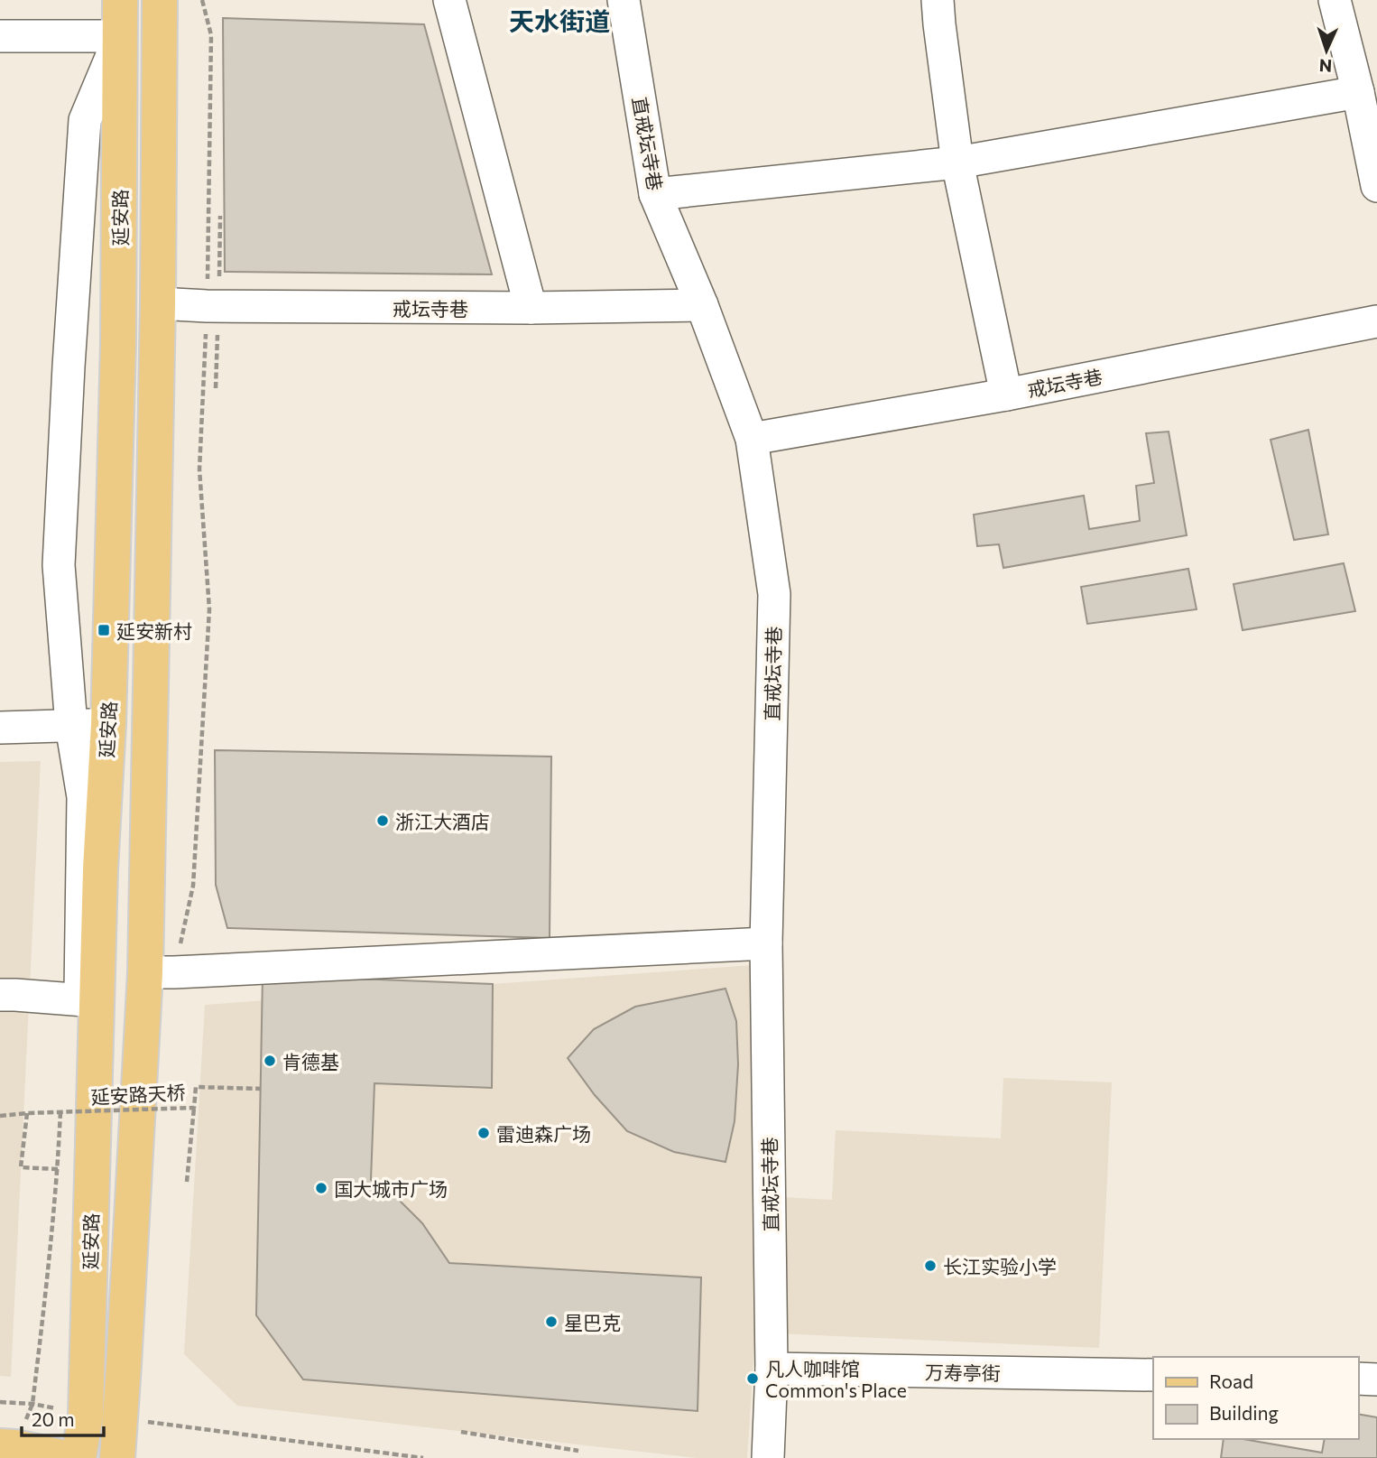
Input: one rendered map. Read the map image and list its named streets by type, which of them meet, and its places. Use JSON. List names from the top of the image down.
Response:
{
  "streets": {
    "main road": ["延安路"],
    "street": ["直戒坛寺巷", "戒坛寺巷", "万寿亭街"],
    "path": ["延安路天桥"]
  },
  "crossings": [
    ["直戒坛寺巷", "戒坛寺巷"],
    ["直戒坛寺巷", "万寿亭街"],
    ["延安路", "戒坛寺巷"]
  ],
  "districts": ["天水街道"],
  "places": {
    "transit": ["延安新村"],
    "other": [
      "浙江大酒店",
      "肯德基",
      "雷迪森广场",
      "国大城市广场",
      "长江实验小学",
      "星巴克",
      "凡人咖啡馆 Common's Place"
    ]
  },
  "legend": ["Road", "Building"],
  "scale_bar": "20 m",
  "north": "bottom"
}
